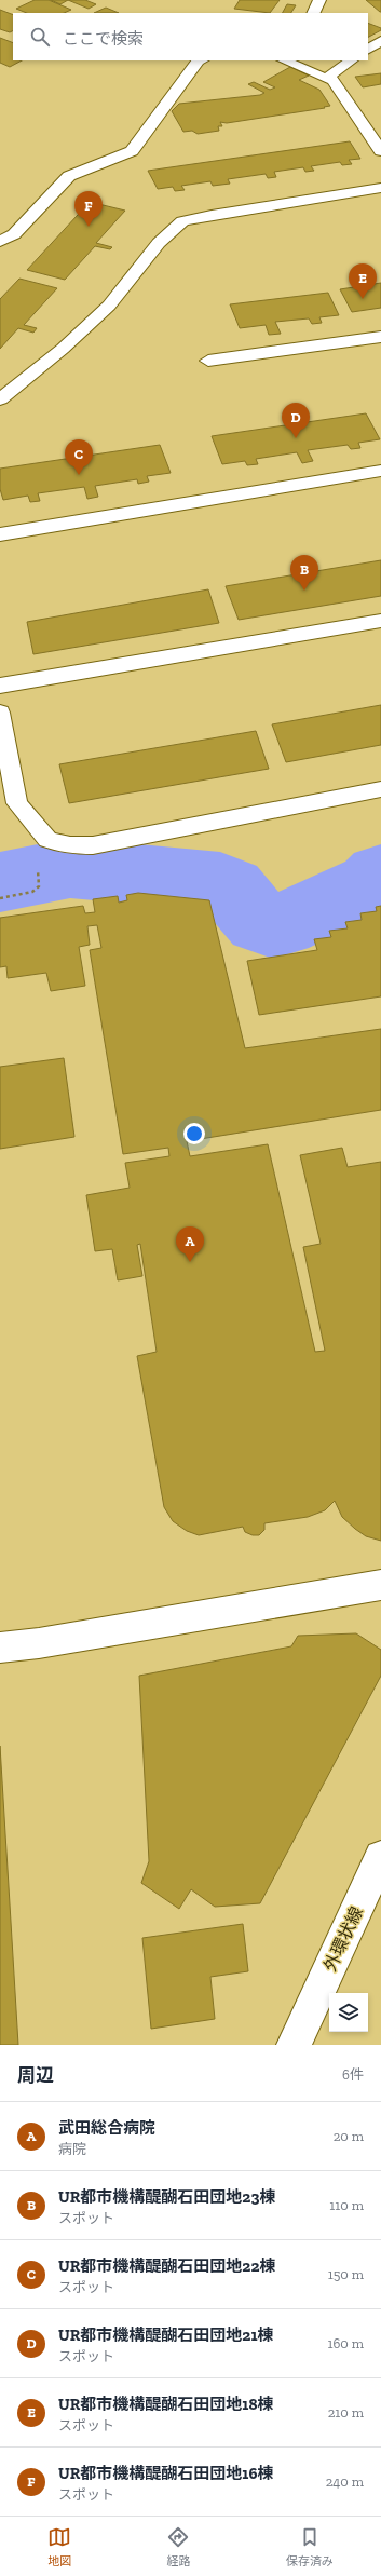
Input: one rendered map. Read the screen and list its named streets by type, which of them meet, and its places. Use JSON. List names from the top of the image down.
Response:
{
  "streets": {
    "street": ["外環状線"]
  },
  "page": {
    "search": "ここで検索",
    "pins": [
      "F",
      "E",
      "D",
      "C",
      "B",
      "A"
    ],
    "heading": ["周辺", "6件"],
    "list": [
      {
        "mark": "A",
        "name": "武田総合病院",
        "note": "病院",
        "value": "20 m"
      },
      {
        "mark": "B",
        "name": "UR都市機構醍醐石田団地23棟",
        "note": "スポット",
        "value": "110 m"
      },
      {
        "mark": "C",
        "name": "UR都市機構醍醐石田団地22棟",
        "note": "スポット",
        "value": "150 m"
      },
      {
        "mark": "D",
        "name": "UR都市機構醍醐石田団地21棟",
        "note": "スポット",
        "value": "160 m"
      },
      {
        "mark": "E",
        "name": "UR都市機構醍醐石田団地18棟",
        "note": "スポット",
        "value": "210 m"
      },
      {
        "mark": "F",
        "name": "UR都市機構醍醐石田団地16棟",
        "note": "スポット",
        "value": "240 m"
      }
    ],
    "nav": ["地図", "経路", "保存済み"]
  }
}
